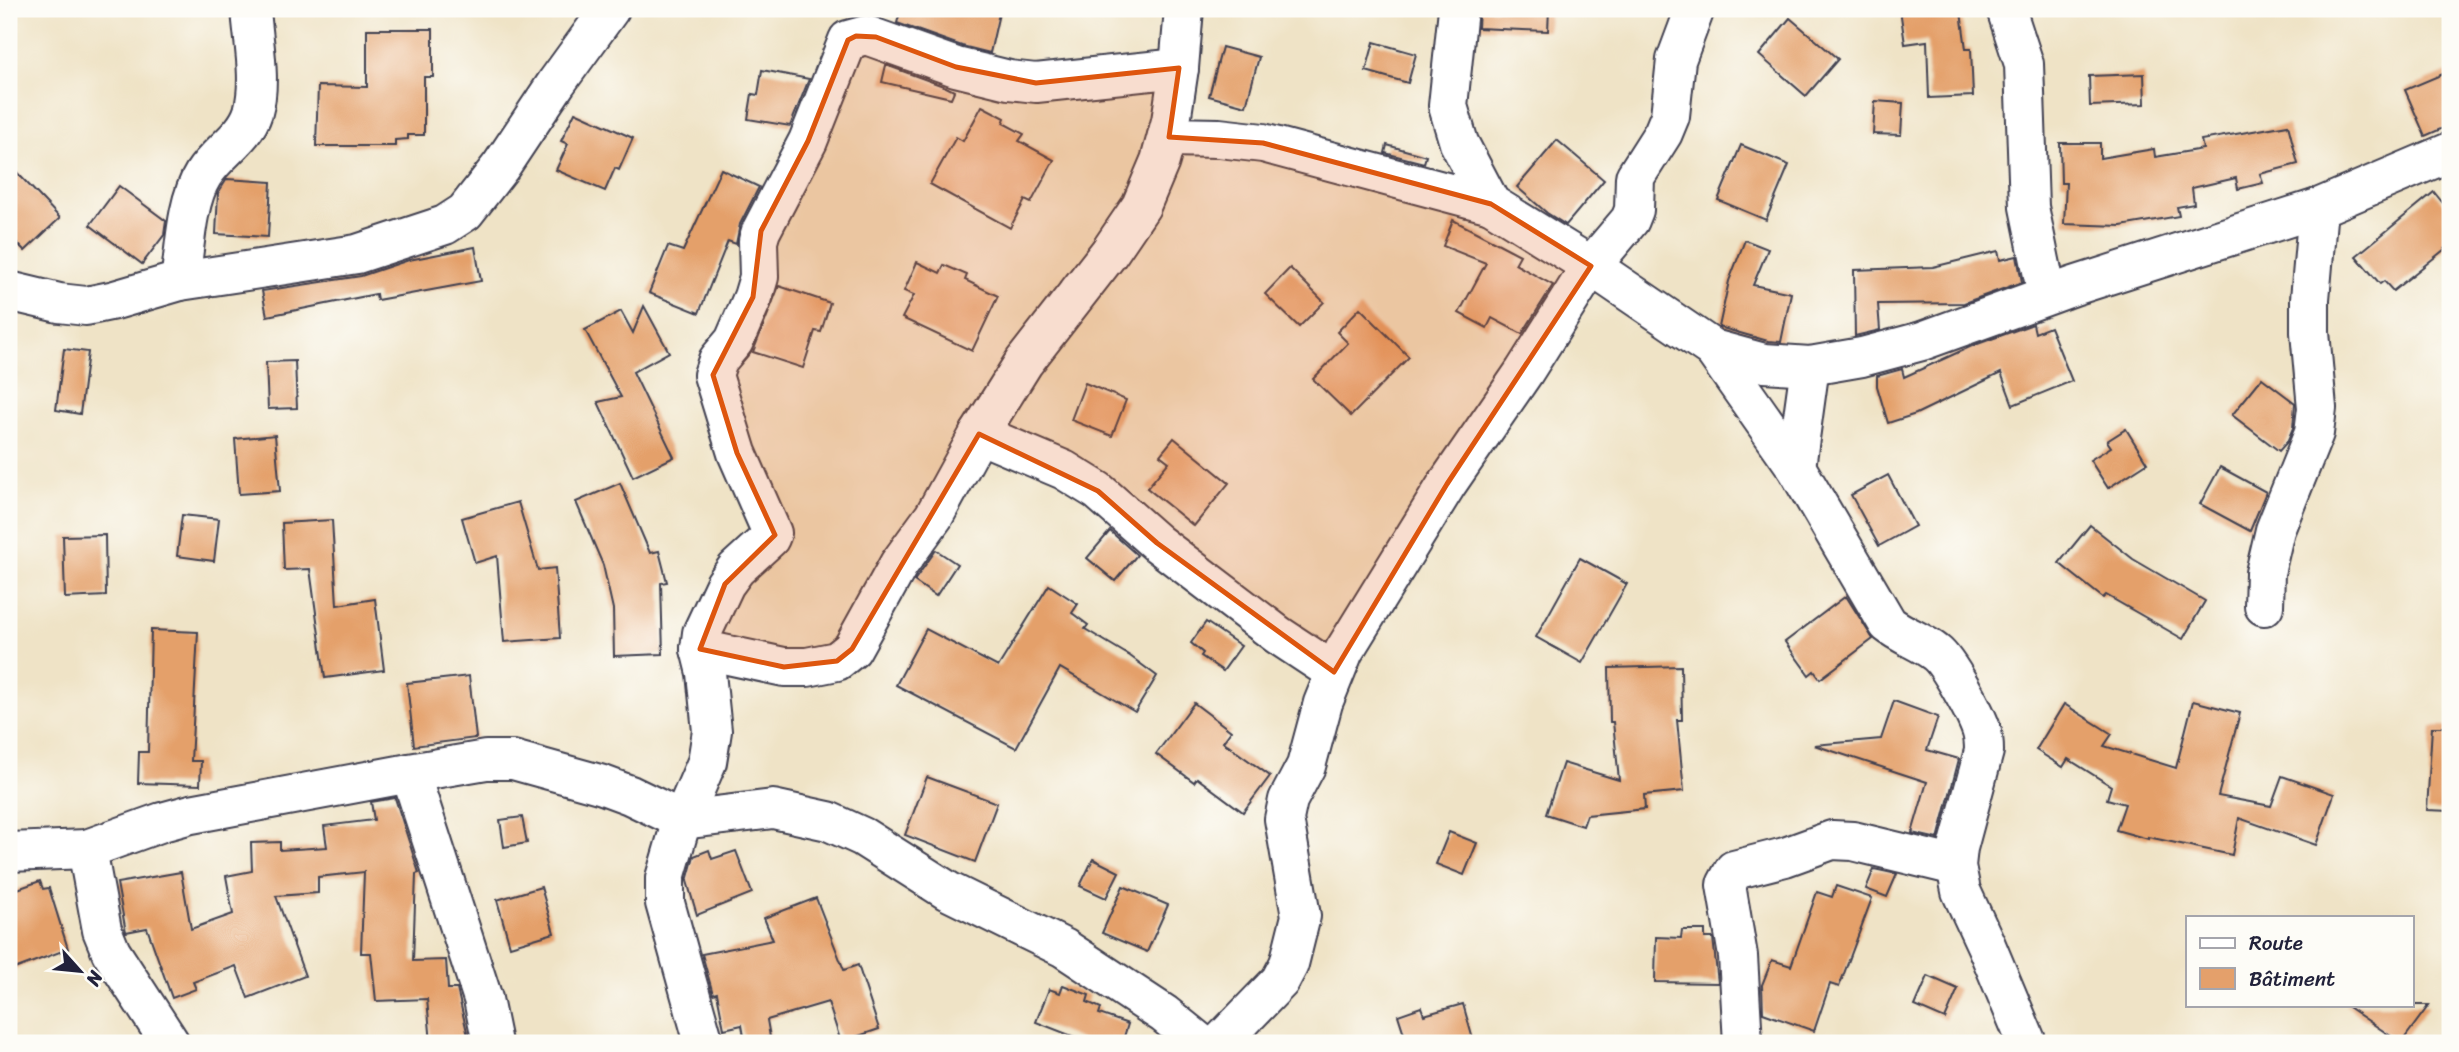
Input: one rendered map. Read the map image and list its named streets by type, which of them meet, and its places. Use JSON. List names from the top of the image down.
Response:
{
  "legend": ["Route", "Bâtiment"],
  "north": "bottom right"
}
